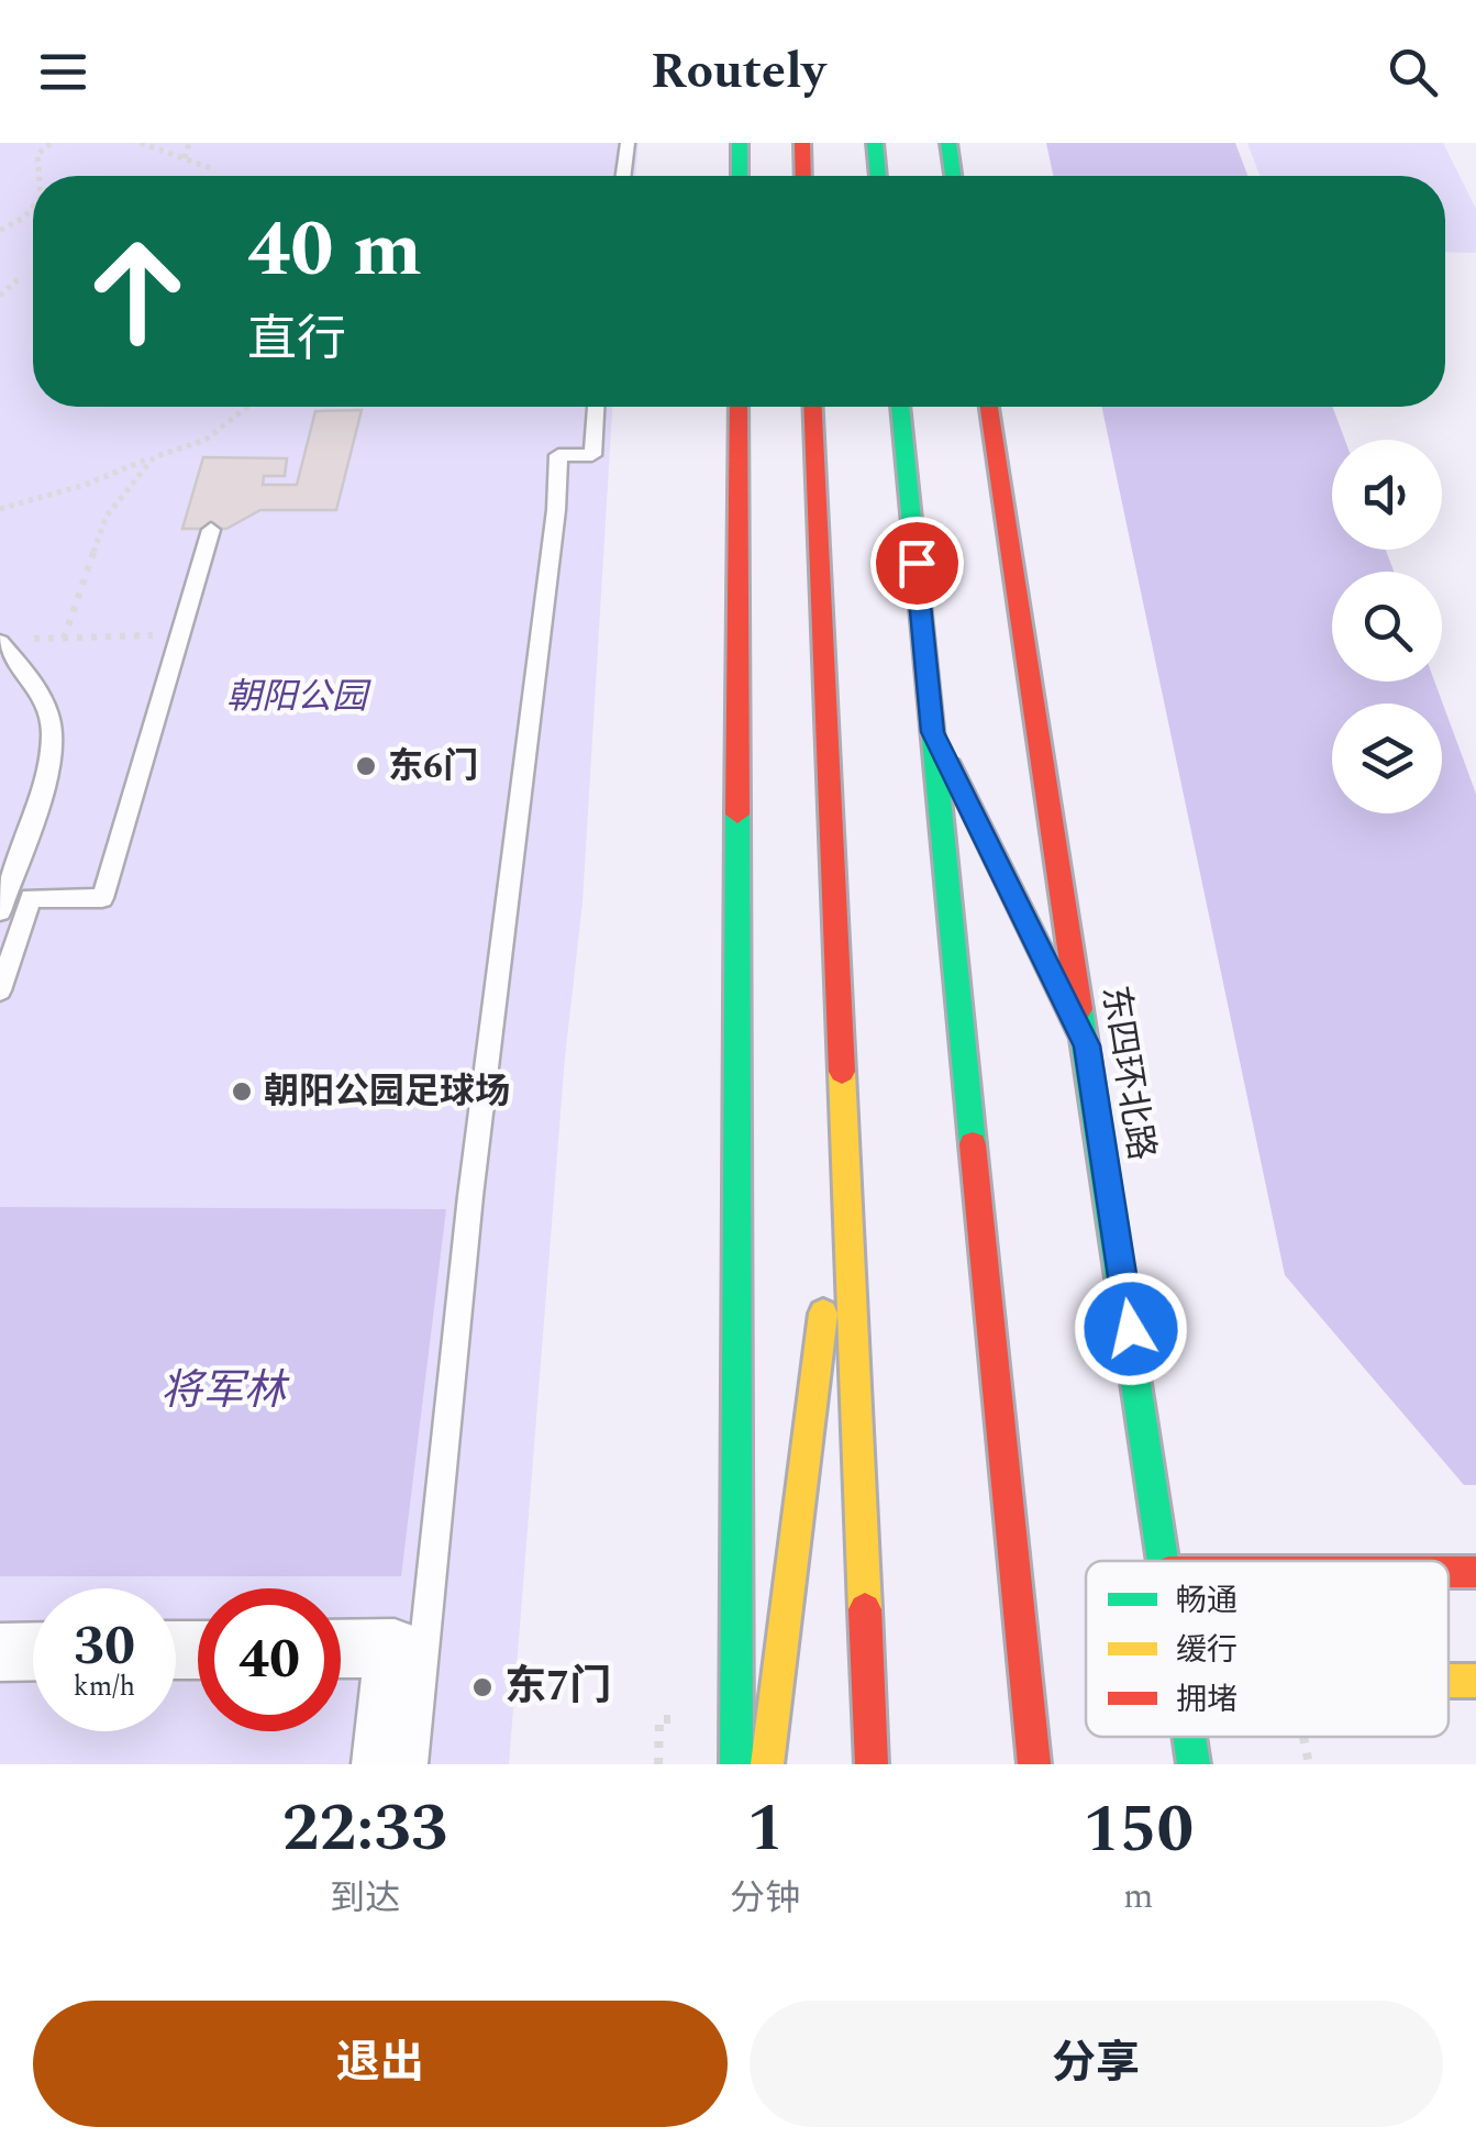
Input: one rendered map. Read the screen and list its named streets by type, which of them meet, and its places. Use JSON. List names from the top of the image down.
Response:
{
  "streets": {
    "main road": ["东四环北路"]
  },
  "parks": ["朝阳公园", "将军林"],
  "places": ["东6门", "朝阳公园足球场", "东7门"],
  "legend": ["畅通", "缓行", "拥堵"],
  "page": {
    "header": "Routely",
    "turn": ["40 m", "直行"],
    "speed": "30 km/h",
    "limit": "40",
    "eta": [
      "22:33",
      "到达",
      "1",
      "分钟",
      "150",
      "m"
    ],
    "buttons": ["退出", "分享"]
  }
}
